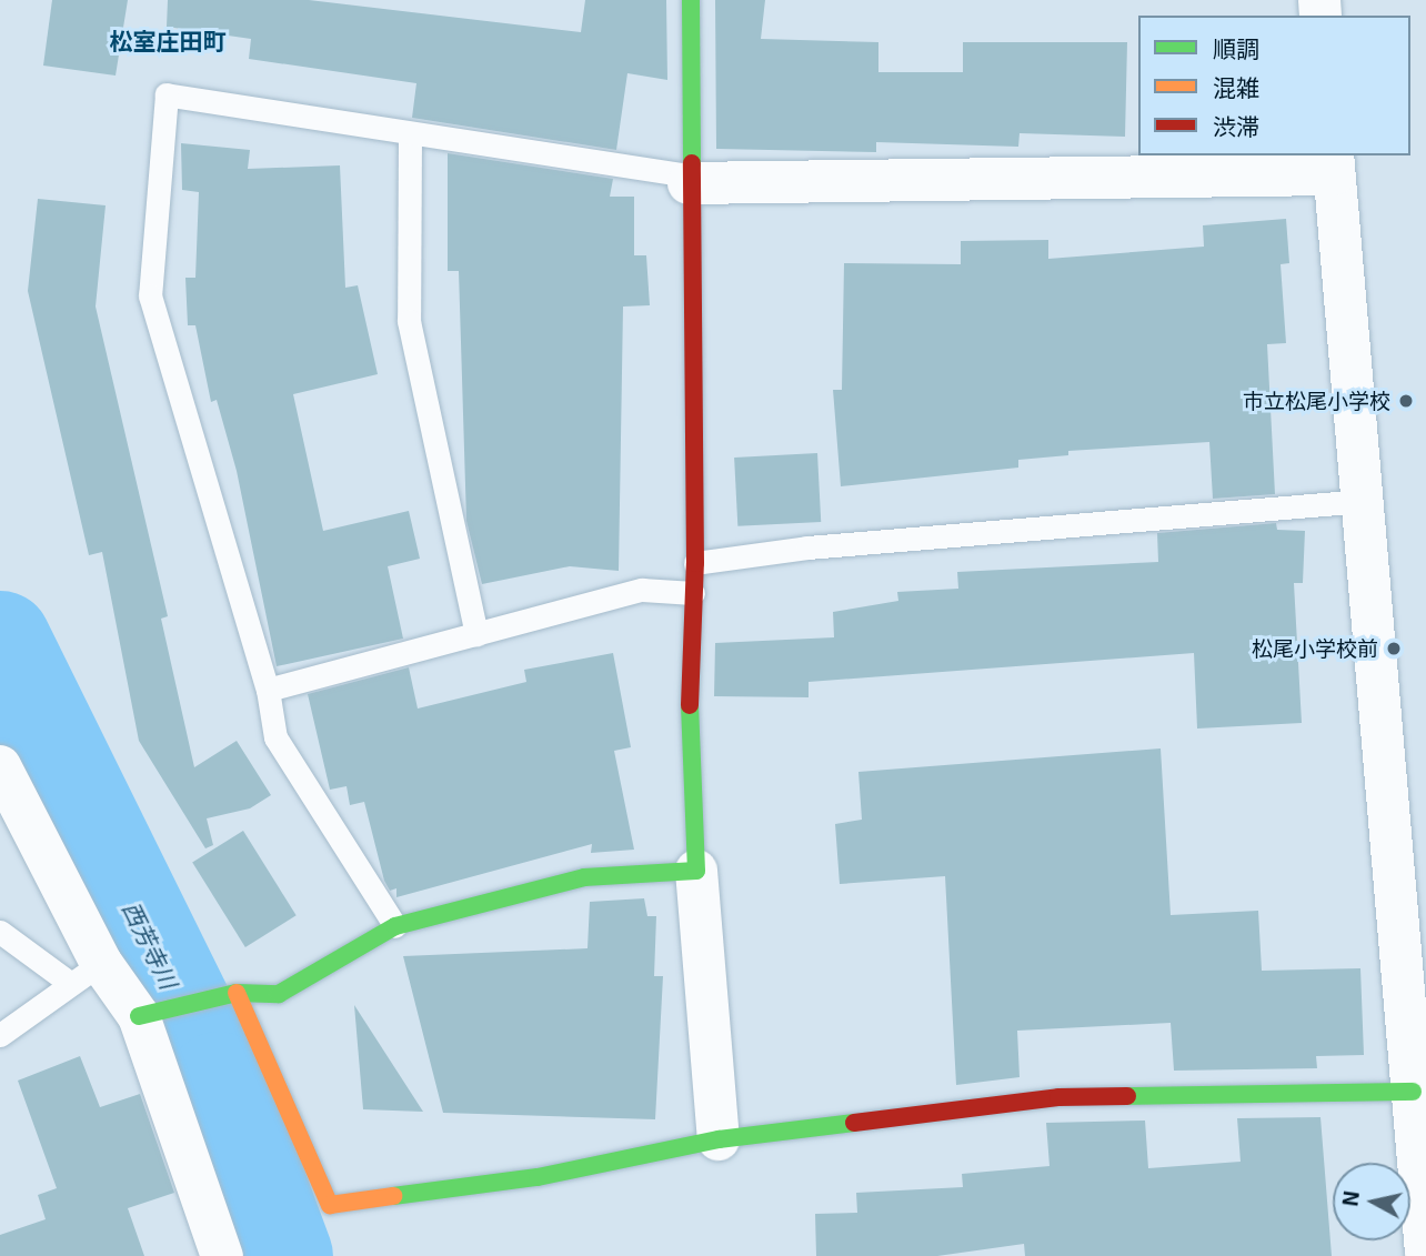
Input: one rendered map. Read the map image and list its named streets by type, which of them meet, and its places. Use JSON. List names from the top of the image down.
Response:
{
  "districts": ["松室庄田町"],
  "water": ["西芳寺川"],
  "places": ["市立松尾小学校", "松尾小学校前"],
  "legend": ["順調", "混雑", "渋滞"],
  "north": "left"
}
